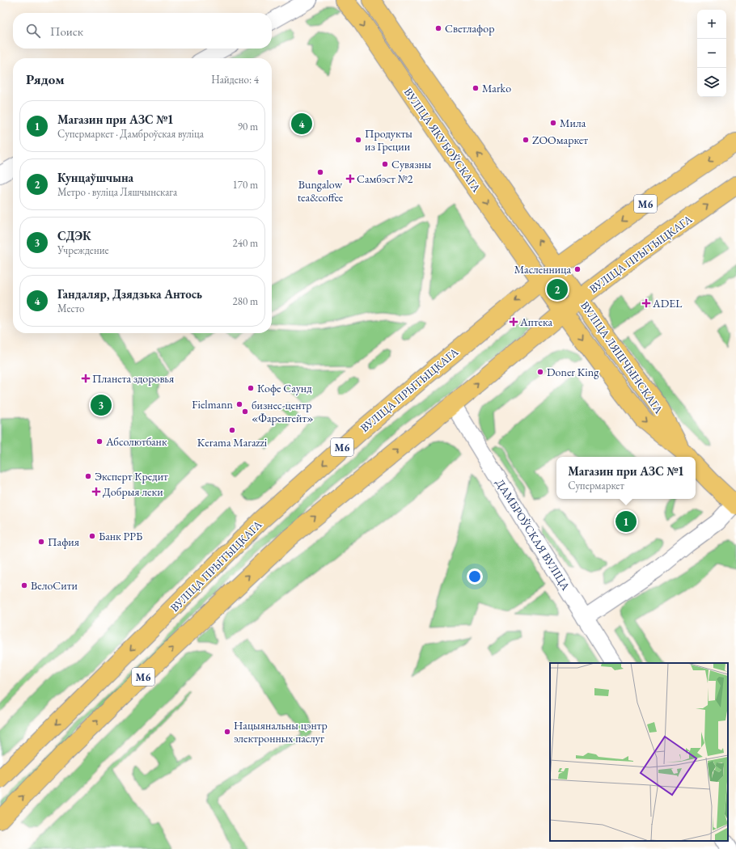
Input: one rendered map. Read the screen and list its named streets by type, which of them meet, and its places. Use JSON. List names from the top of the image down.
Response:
{
  "streets": {
    "main road": [
      "ВУЛІЦА ЯКУБОЎСКАГА",
      "М6",
      "ВУЛІЦА ПРЫТЫЦКАГА",
      "ВУЛІЦА ЛЯШЧЫНСКАГА"
    ],
    "street": ["ДАМБРОЎСКАЯ ВУЛІЦА"]
  },
  "crossings": [
    ["ВУЛІЦА ЯКУБОЎСКАГА", "ВУЛІЦА ПРЫТЫЦКАГА"],
    ["ВУЛІЦА ЯКУБОЎСКАГА", "ВУЛІЦА ЛЯШЧЫНСКАГА"],
    ["ВУЛІЦА ПРЫТЫЦКАГА", "ВУЛІЦА ЛЯШЧЫНСКАГА"],
    ["ВУЛІЦА ПРЫТЫЦКАГА", "ДАМБРОЎСКАЯ ВУЛІЦА"]
  ],
  "places": {
    "other": [
      "Светлафор",
      "Marko",
      "Мила",
      "Продукты из Греции",
      "ZOOмаркет",
      "Сувязны",
      "Bungalow tea&coffee",
      "Масленница",
      "Doner King",
      "Кофе Саунд",
      "Fielmann",
      "бизнес-центр «Фаренгейт»",
      "Kerama Marazzi",
      "Абсолютбанк",
      "Эксперт Кредит",
      "Банк РРБ",
      "Пафия",
      "ВелоСити",
      "Нацыянальны цэнтр электронных паслуг"
    ],
    "health": [
      "Самбэст №2",
      "ADEL",
      "Аптека",
      "Планета здоровья",
      "Добрыя леки"
    ]
  },
  "page": {
    "map_buttons": ["+", "−"],
    "search": "Поиск",
    "heading": ["Рядом", "Найдено: 4"],
    "list": [
      {
        "mark": "1",
        "name": "Магазин при АЗС №1",
        "note": "Супермаркет · Дамброўская вуліца",
        "value": "90 m"
      },
      {
        "mark": "2",
        "name": "Кунцаўшчына",
        "note": "Метро · вуліца Ляшчынскага",
        "value": "170 m"
      },
      {
        "mark": "3",
        "name": "СДЭК",
        "note": "Учреждение",
        "value": "240 m"
      },
      {
        "mark": "4",
        "name": "Гандаляр, Дзядзька Антось",
        "note": "Место",
        "value": "280 m"
      }
    ],
    "pins": [
      "4",
      "2",
      "3",
      "1"
    ],
    "popup": ["Магазин при АЗС №1", "Супермаркет"]
  }
}
